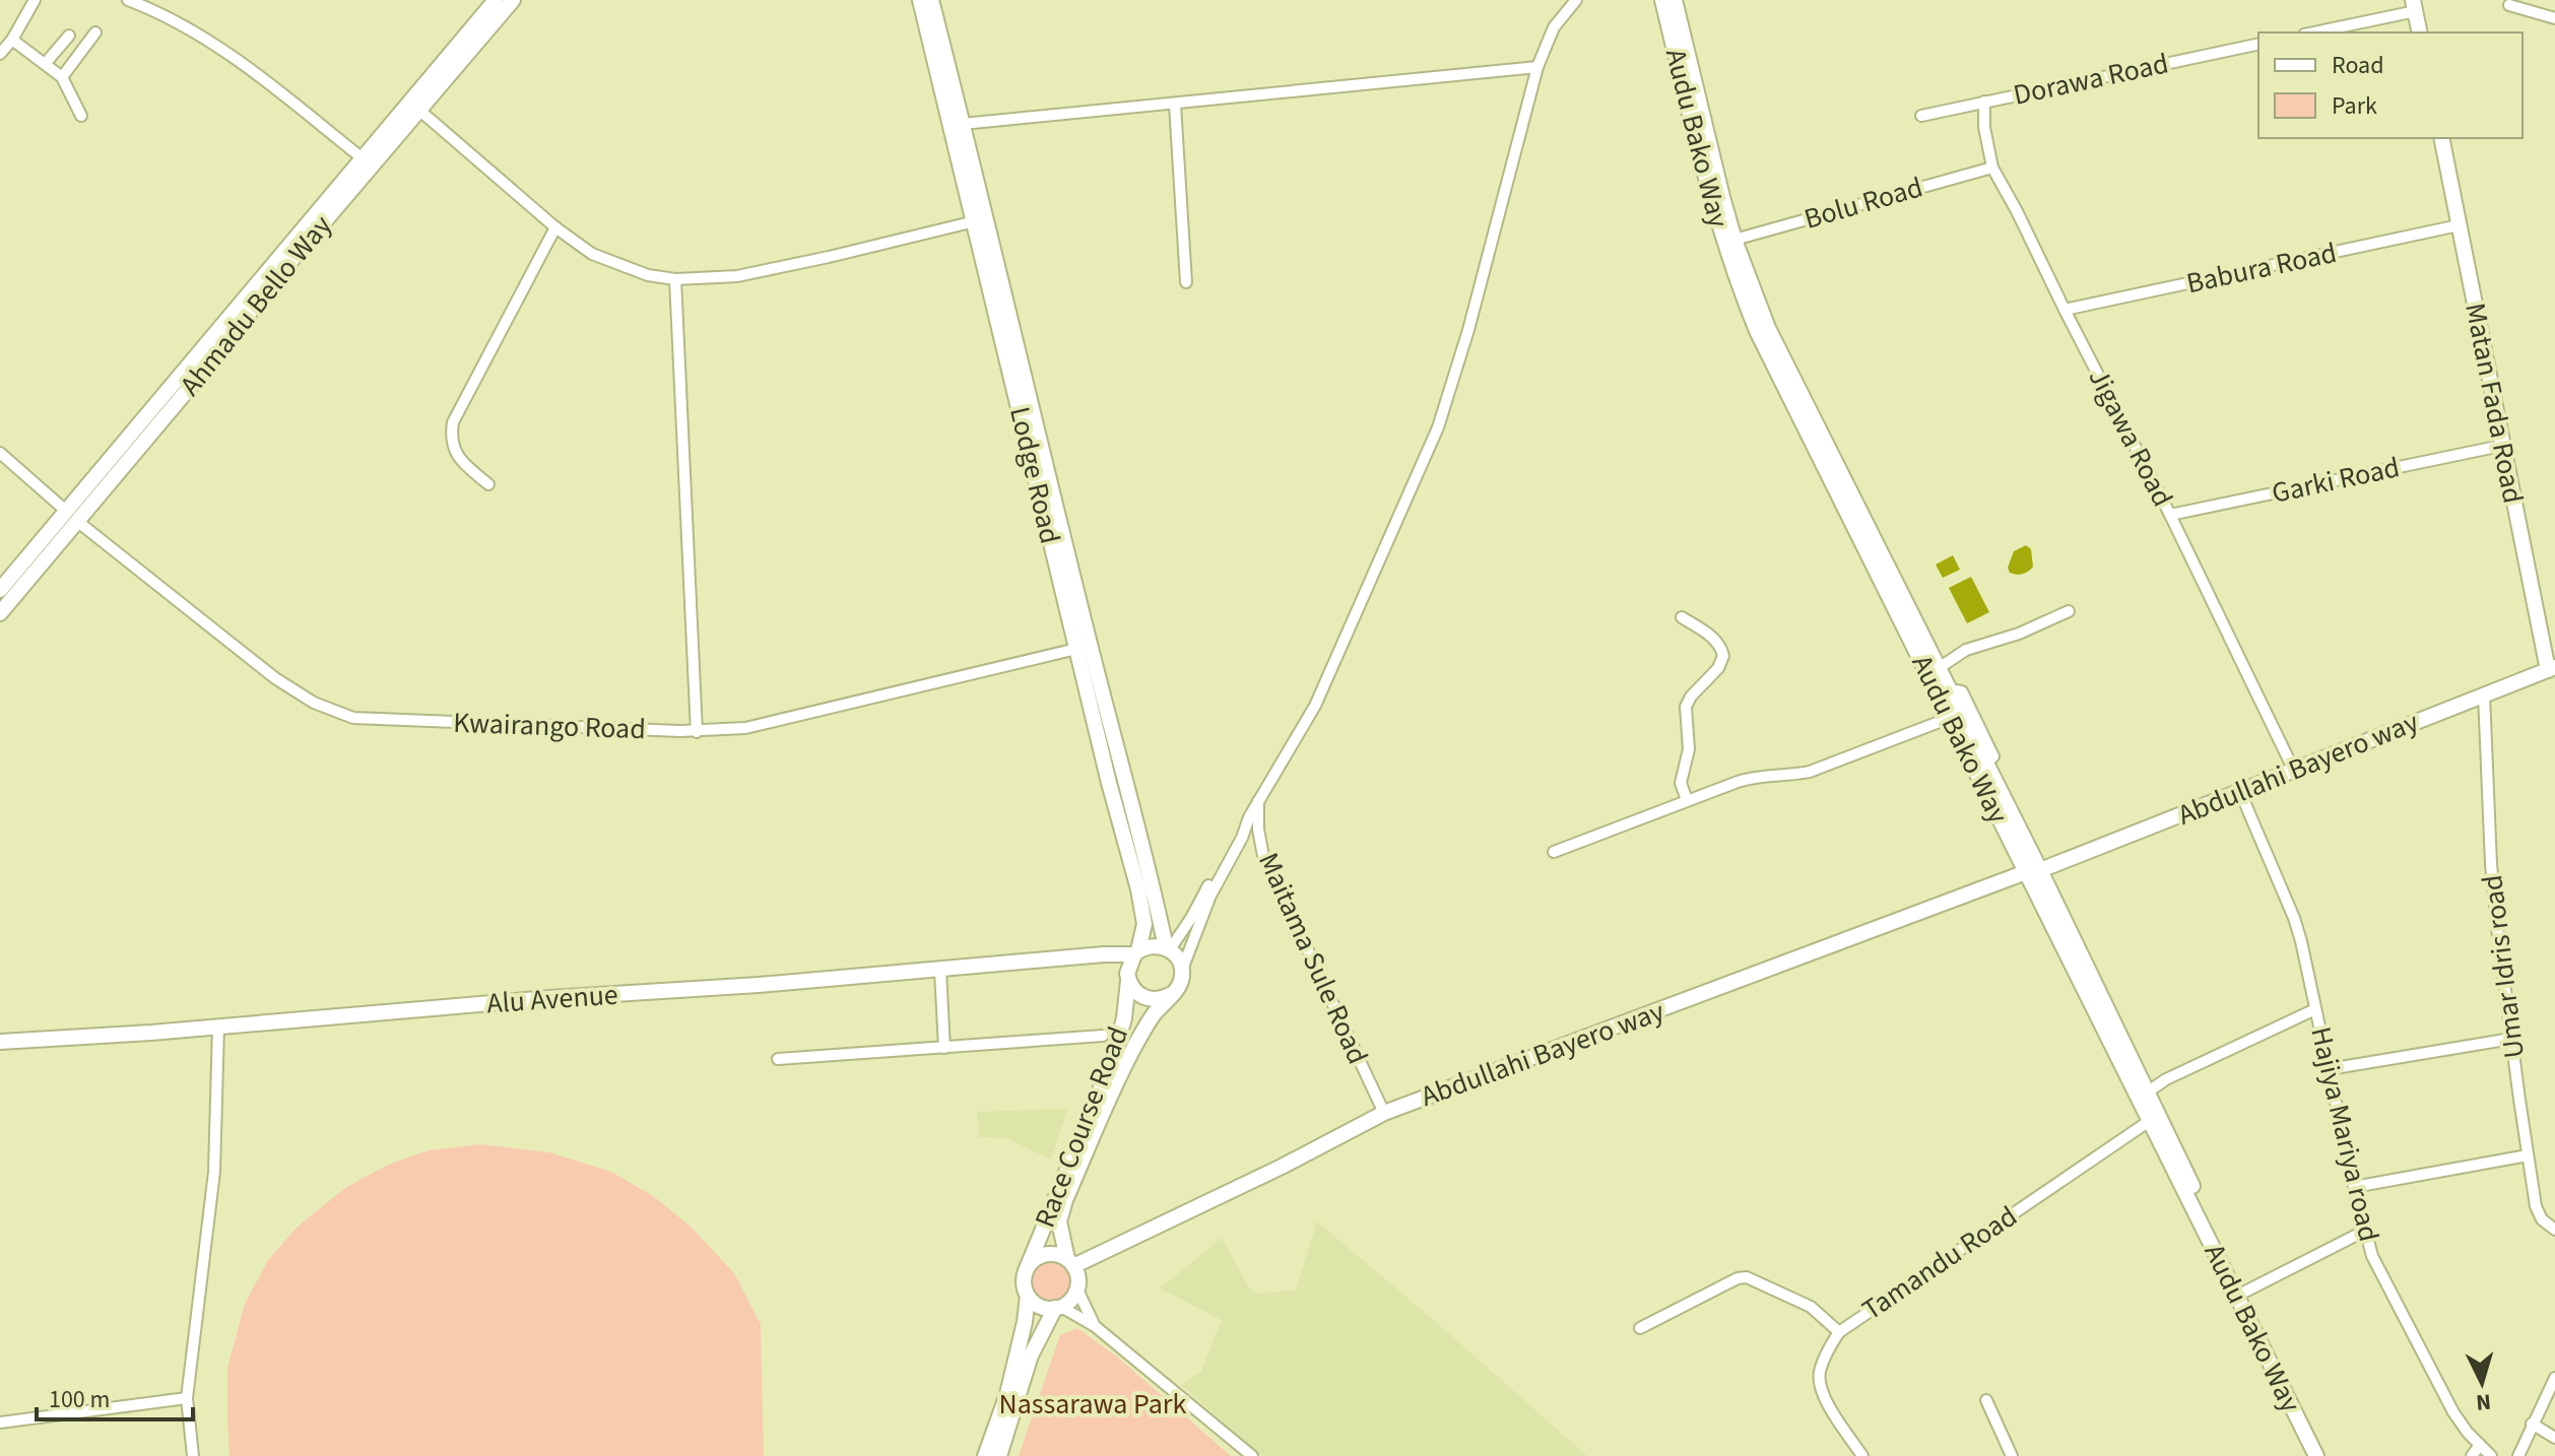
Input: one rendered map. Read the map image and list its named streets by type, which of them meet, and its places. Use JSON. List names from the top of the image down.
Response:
{
  "streets": {
    "street": [
      "Dorawa Road",
      "Audu Bako Way",
      "Bolu Road",
      "Babura Road",
      "Ahmadu Bello Way",
      "Matan Fada Road",
      "Jigawa Road",
      "Lodge Road",
      "Garki Road",
      "Kwairango Road",
      "Abdullahi Bayero way",
      "Maitama Sule Road",
      "Umar Idris road",
      "Alu Avenue",
      "Race Course Road",
      "Hajiya Mariya road",
      "Tamandu Road"
    ]
  },
  "crossings": [
    ["Dorawa Road", "Jigawa Road"],
    ["Audu Bako Way", "Bolu Road"],
    ["Audu Bako Way", "Abdullahi Bayero way"],
    ["Audu Bako Way", "Tamandu Road"],
    ["Bolu Road", "Jigawa Road"],
    ["Babura Road", "Matan Fada Road"],
    ["Babura Road", "Jigawa Road"],
    ["Ahmadu Bello Way", "Kwairango Road"],
    ["Matan Fada Road", "Garki Road"],
    ["Matan Fada Road", "Abdullahi Bayero way"],
    ["Jigawa Road", "Garki Road"],
    ["Jigawa Road", "Abdullahi Bayero way"],
    ["Lodge Road", "Kwairango Road"],
    ["Lodge Road", "Alu Avenue"],
    ["Lodge Road", "Race Course Road"],
    ["Abdullahi Bayero way", "Maitama Sule Road"],
    ["Abdullahi Bayero way", "Umar Idris road"],
    ["Abdullahi Bayero way", "Race Course Road"],
    ["Abdullahi Bayero way", "Hajiya Mariya road"],
    ["Alu Avenue", "Race Course Road"]
  ],
  "parks": ["Nassarawa Park"],
  "legend": ["Road", "Park"],
  "scale_bar": "100 m",
  "north": "bottom"
}
